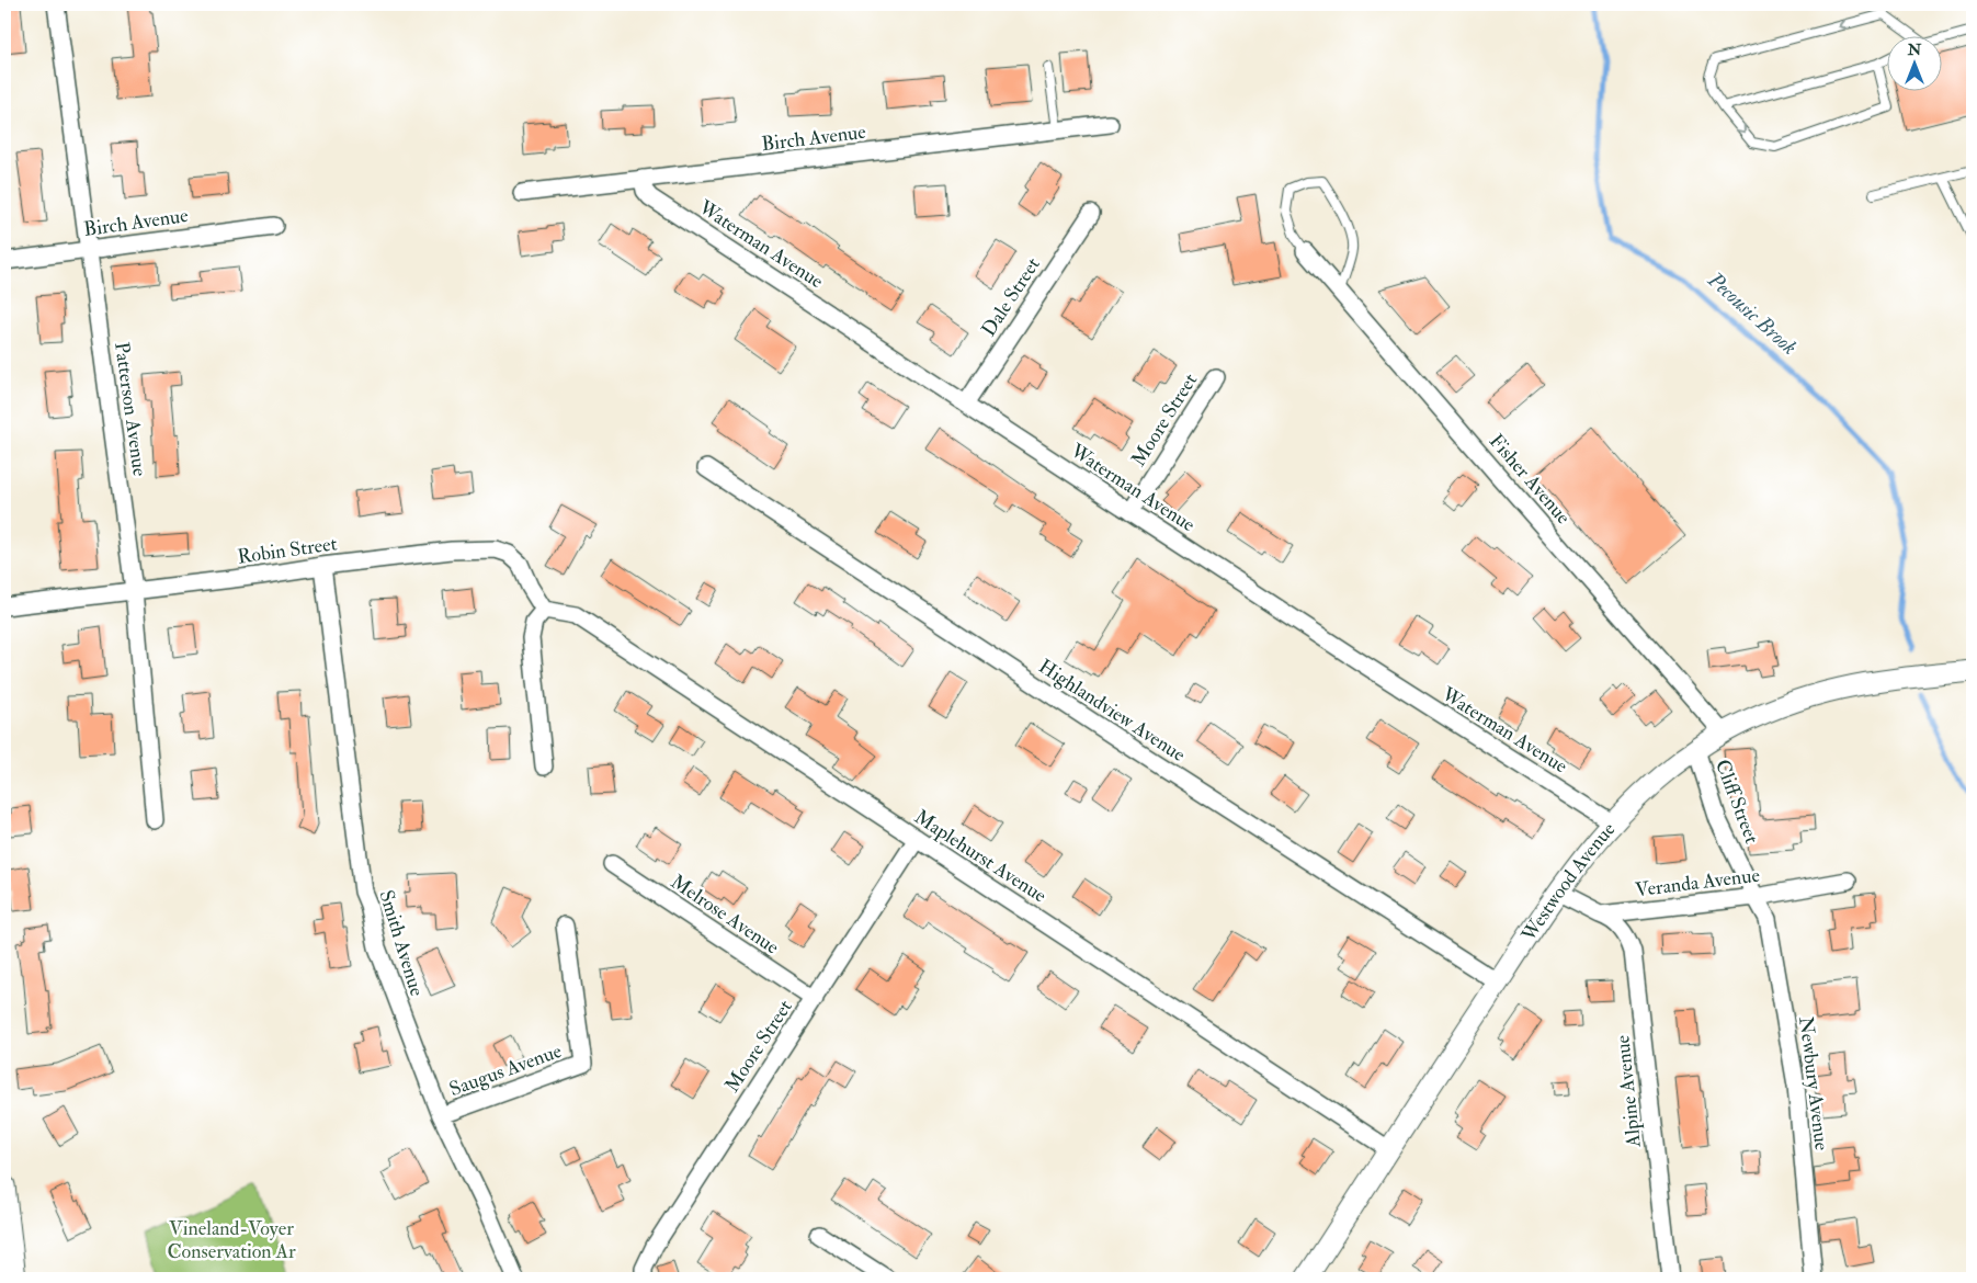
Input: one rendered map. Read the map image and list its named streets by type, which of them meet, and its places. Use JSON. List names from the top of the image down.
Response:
{
  "streets": {
    "street": [
      "Birch Avenue",
      "Waterman Avenue",
      "Dale Street",
      "Patterson Avenue",
      "Moore Street",
      "Fisher Avenue",
      "Robin Street",
      "Highlandview Avenue",
      "Cliff Street",
      "Maplehurst Avenue",
      "Westwood Avenue",
      "Veranda Avenue",
      "Melrose Avenue",
      "Smith Avenue",
      "Saugus Avenue",
      "Newbury Avenue",
      "Alpine Avenue"
    ]
  },
  "crossings": [
    ["Birch Avenue", "Waterman Avenue"],
    ["Birch Avenue", "Patterson Avenue"],
    ["Waterman Avenue", "Dale Street"],
    ["Waterman Avenue", "Moore Street"],
    ["Waterman Avenue", "Westwood Avenue"],
    ["Patterson Avenue", "Robin Street"],
    ["Moore Street", "Maplehurst Avenue"],
    ["Moore Street", "Melrose Avenue"],
    ["Fisher Avenue", "Westwood Avenue"],
    ["Robin Street", "Maplehurst Avenue"],
    ["Robin Street", "Smith Avenue"],
    ["Highlandview Avenue", "Westwood Avenue"],
    ["Cliff Street", "Westwood Avenue"],
    ["Cliff Street", "Veranda Avenue"],
    ["Cliff Street", "Newbury Avenue"],
    ["Maplehurst Avenue", "Westwood Avenue"],
    ["Veranda Avenue", "Newbury Avenue"],
    ["Veranda Avenue", "Alpine Avenue"],
    ["Smith Avenue", "Saugus Avenue"]
  ],
  "water": ["Pecousic Brook"],
  "parks": ["Vineland-Voyer Conservation Ar"],
  "north": "top"
}
